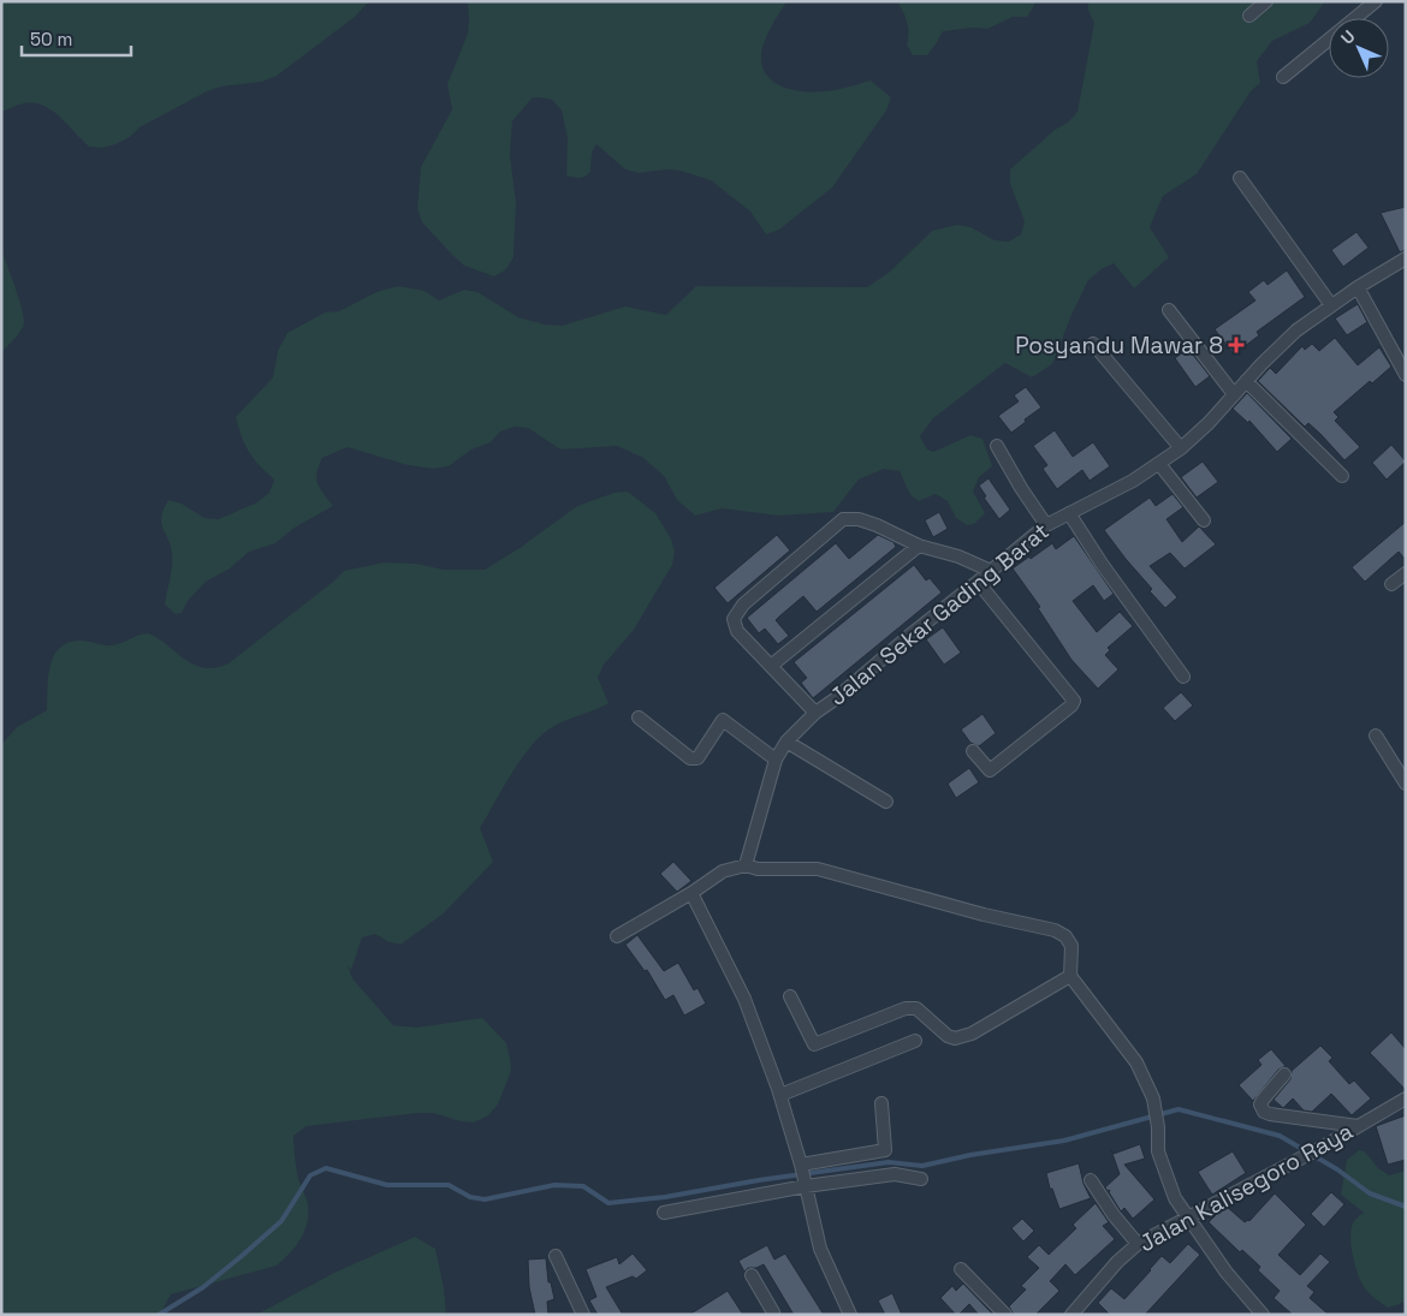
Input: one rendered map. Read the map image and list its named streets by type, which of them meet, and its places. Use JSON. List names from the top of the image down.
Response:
{
  "streets": {
    "street": ["Jalan Sekar Gading Barat", "Jalan Kalisegoro Raya"]
  },
  "places": {
    "health": ["Posyandu Mawar 8"]
  },
  "scale_bar": "50 m",
  "north": "top left"
}
